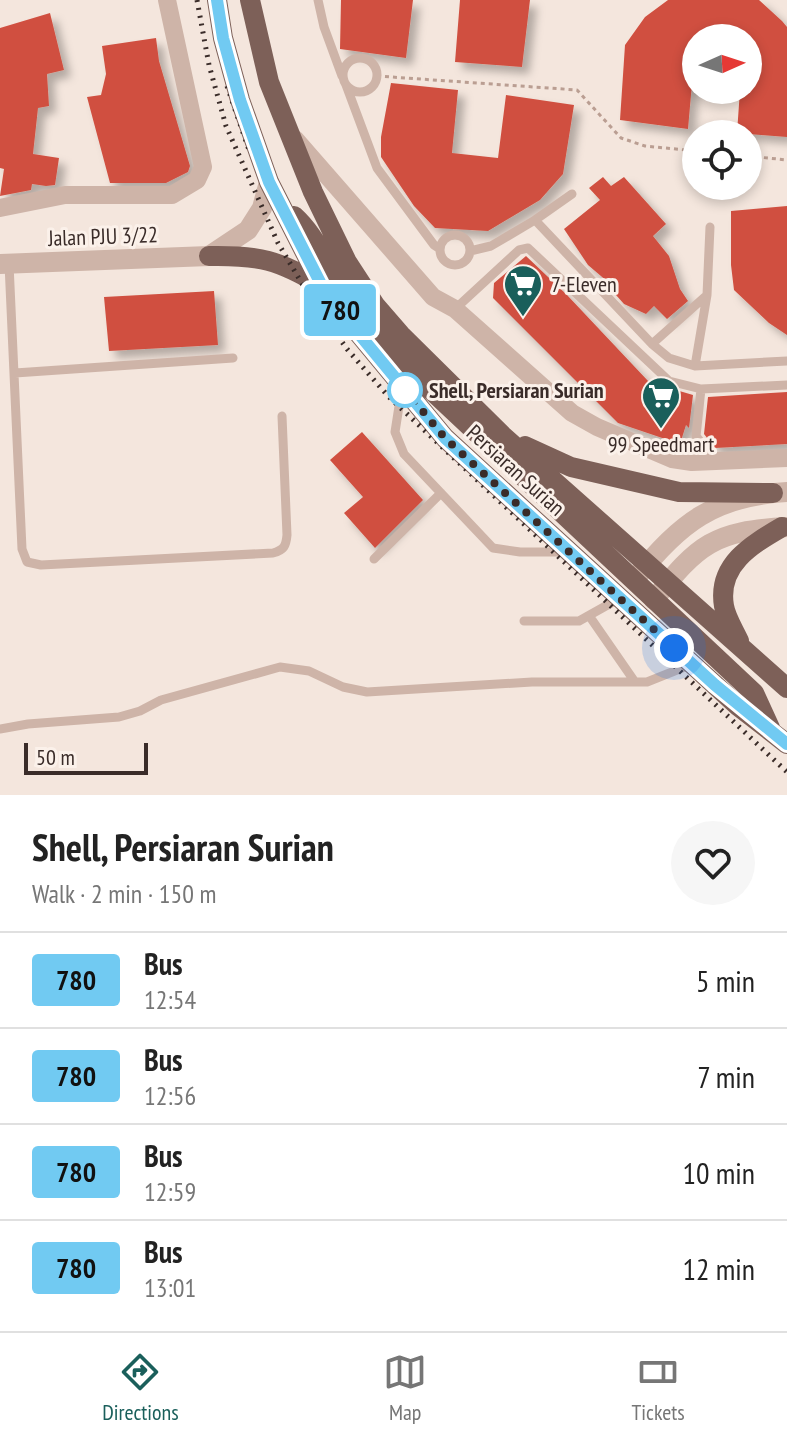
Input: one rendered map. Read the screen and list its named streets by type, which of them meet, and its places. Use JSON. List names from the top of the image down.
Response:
{
  "streets": {
    "main road": ["Persiaran Surian"],
    "street": ["Jalan PJU 3/22"]
  },
  "places": {
    "supermarket": ["7-Eleven", "99 Speedmart"],
    "other": ["Shell, Persiaran Surian"]
  },
  "lines": ["bus line 780"],
  "scale_bar": "50 m",
  "north": "right",
  "page": {
    "on_map": "780",
    "scale": "50 m",
    "heading": ["Shell, Persiaran Surian", "Walk · 2 min · 150 m"],
    "list": [
      {
        "mark": "780",
        "name": "Bus",
        "note": "12:54",
        "value": "5 min"
      },
      {
        "mark": "780",
        "name": "Bus",
        "note": "12:56",
        "value": "7 min"
      },
      {
        "mark": "780",
        "name": "Bus",
        "note": "12:59",
        "value": "10 min"
      },
      {
        "mark": "780",
        "name": "Bus",
        "note": "13:01",
        "value": "12 min"
      }
    ],
    "tabs": ["Directions", "Map", "Tickets"]
  }
}
